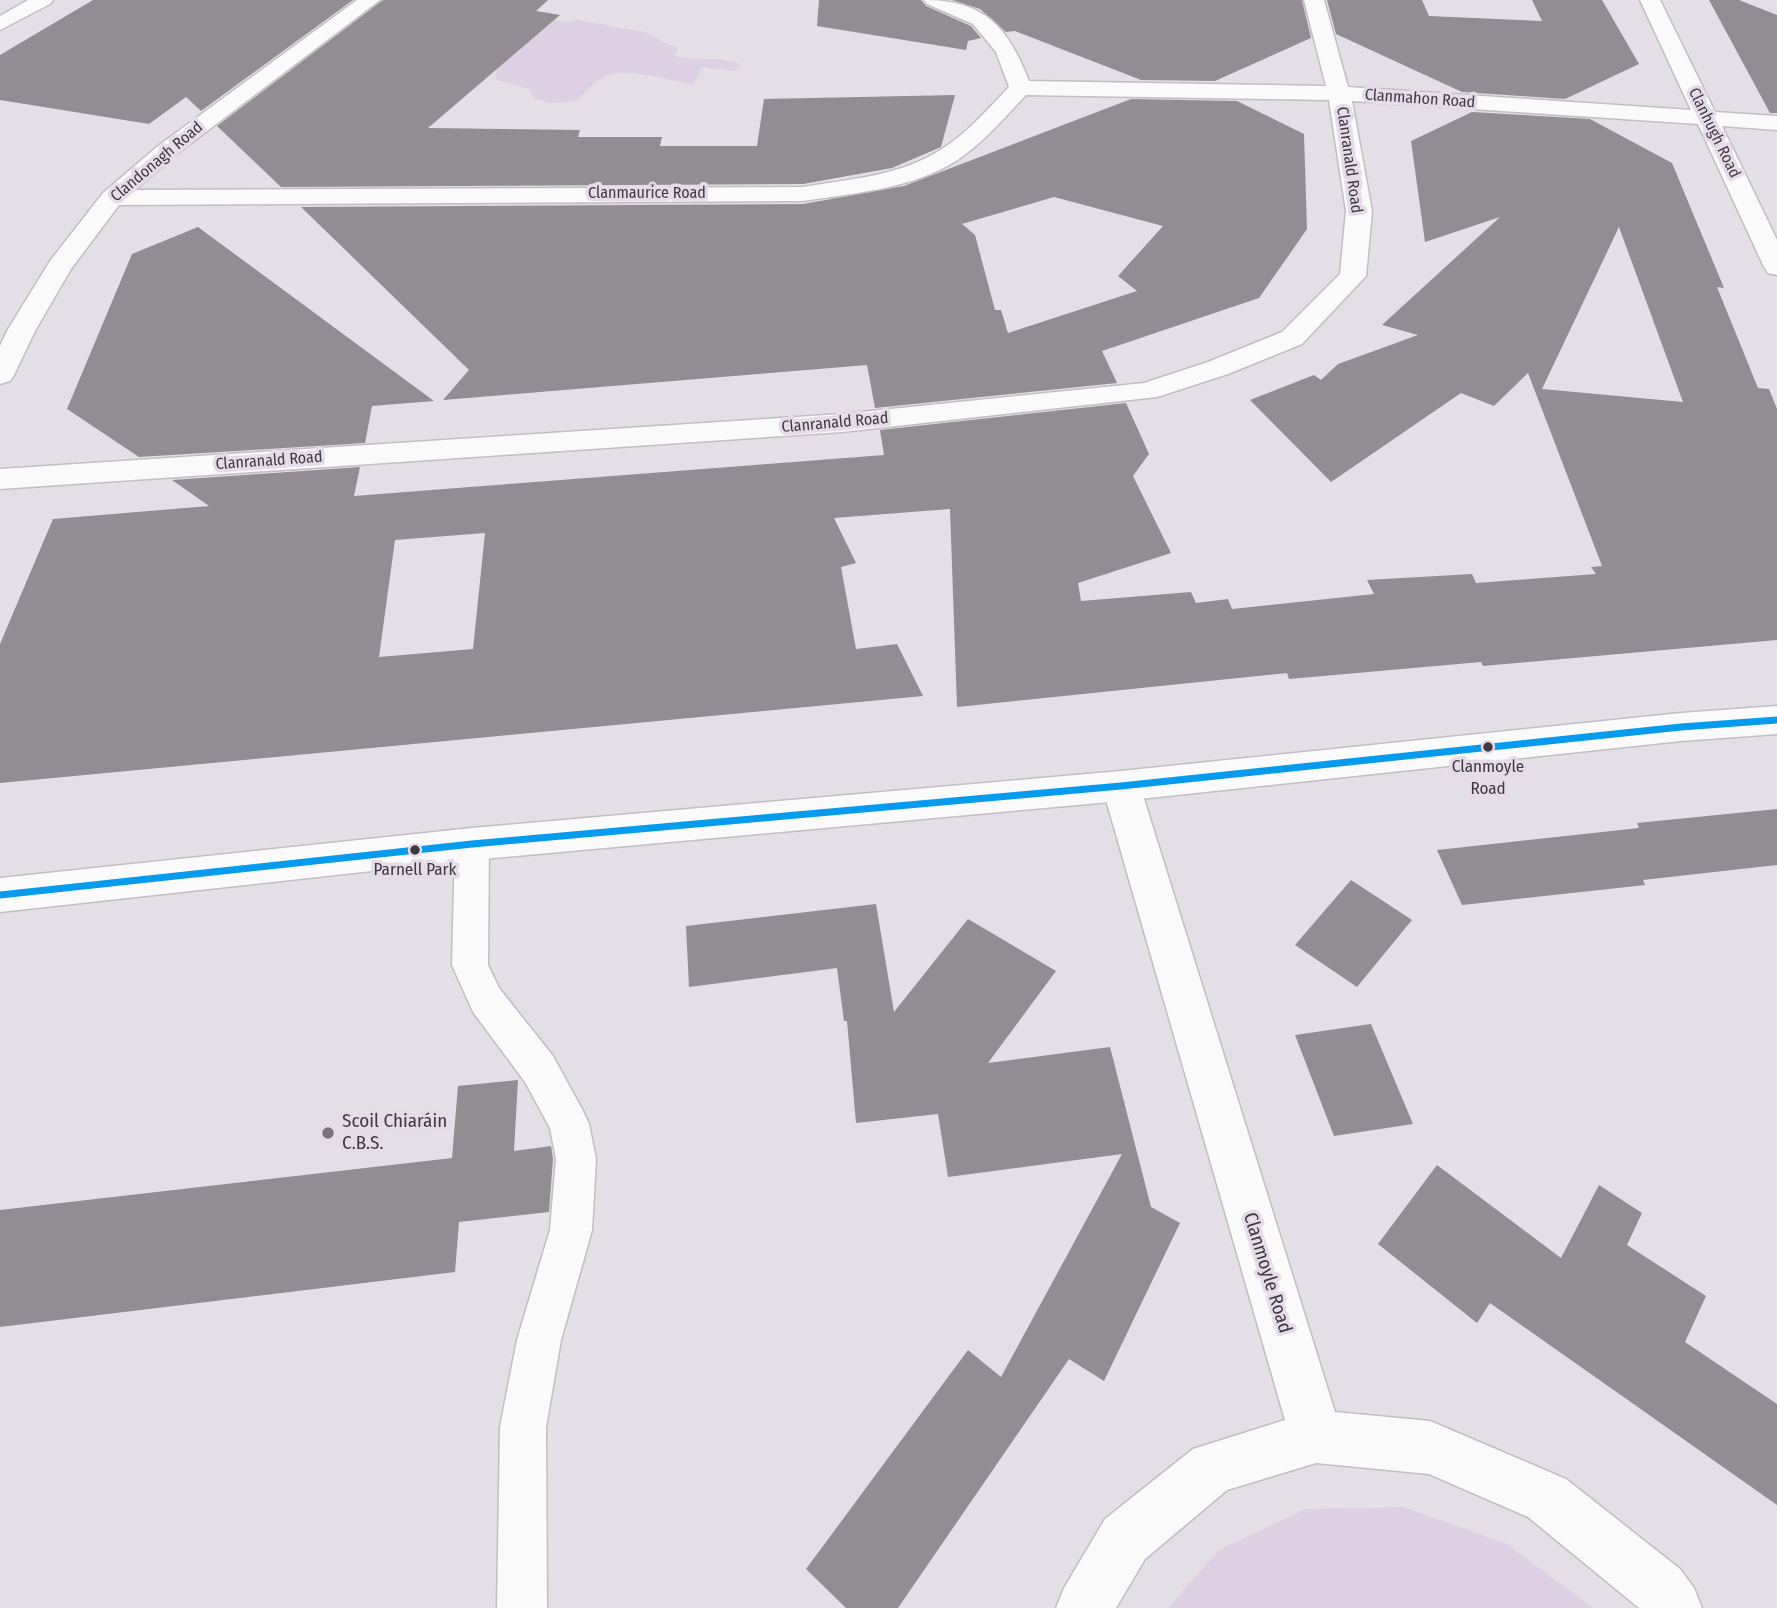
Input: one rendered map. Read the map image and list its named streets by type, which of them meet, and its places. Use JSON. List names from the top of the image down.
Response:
{
  "streets": {
    "street": [
      "Clanmahon Road",
      "Clanhugh Road",
      "Clanranald Road",
      "Clandonagh Road",
      "Clanmaurice Road",
      "Clanmoyle Road"
    ]
  },
  "crossings": [
    ["Clanmahon Road", "Clanhugh Road"],
    ["Clanmahon Road", "Clanranald Road"],
    ["Clanmahon Road", "Clanmaurice Road"],
    ["Clandonagh Road", "Clanmaurice Road"]
  ],
  "places": ["Clanmoyle Road", "Parnell Park", "Scoil Chiaráin C.B.S."]
}
